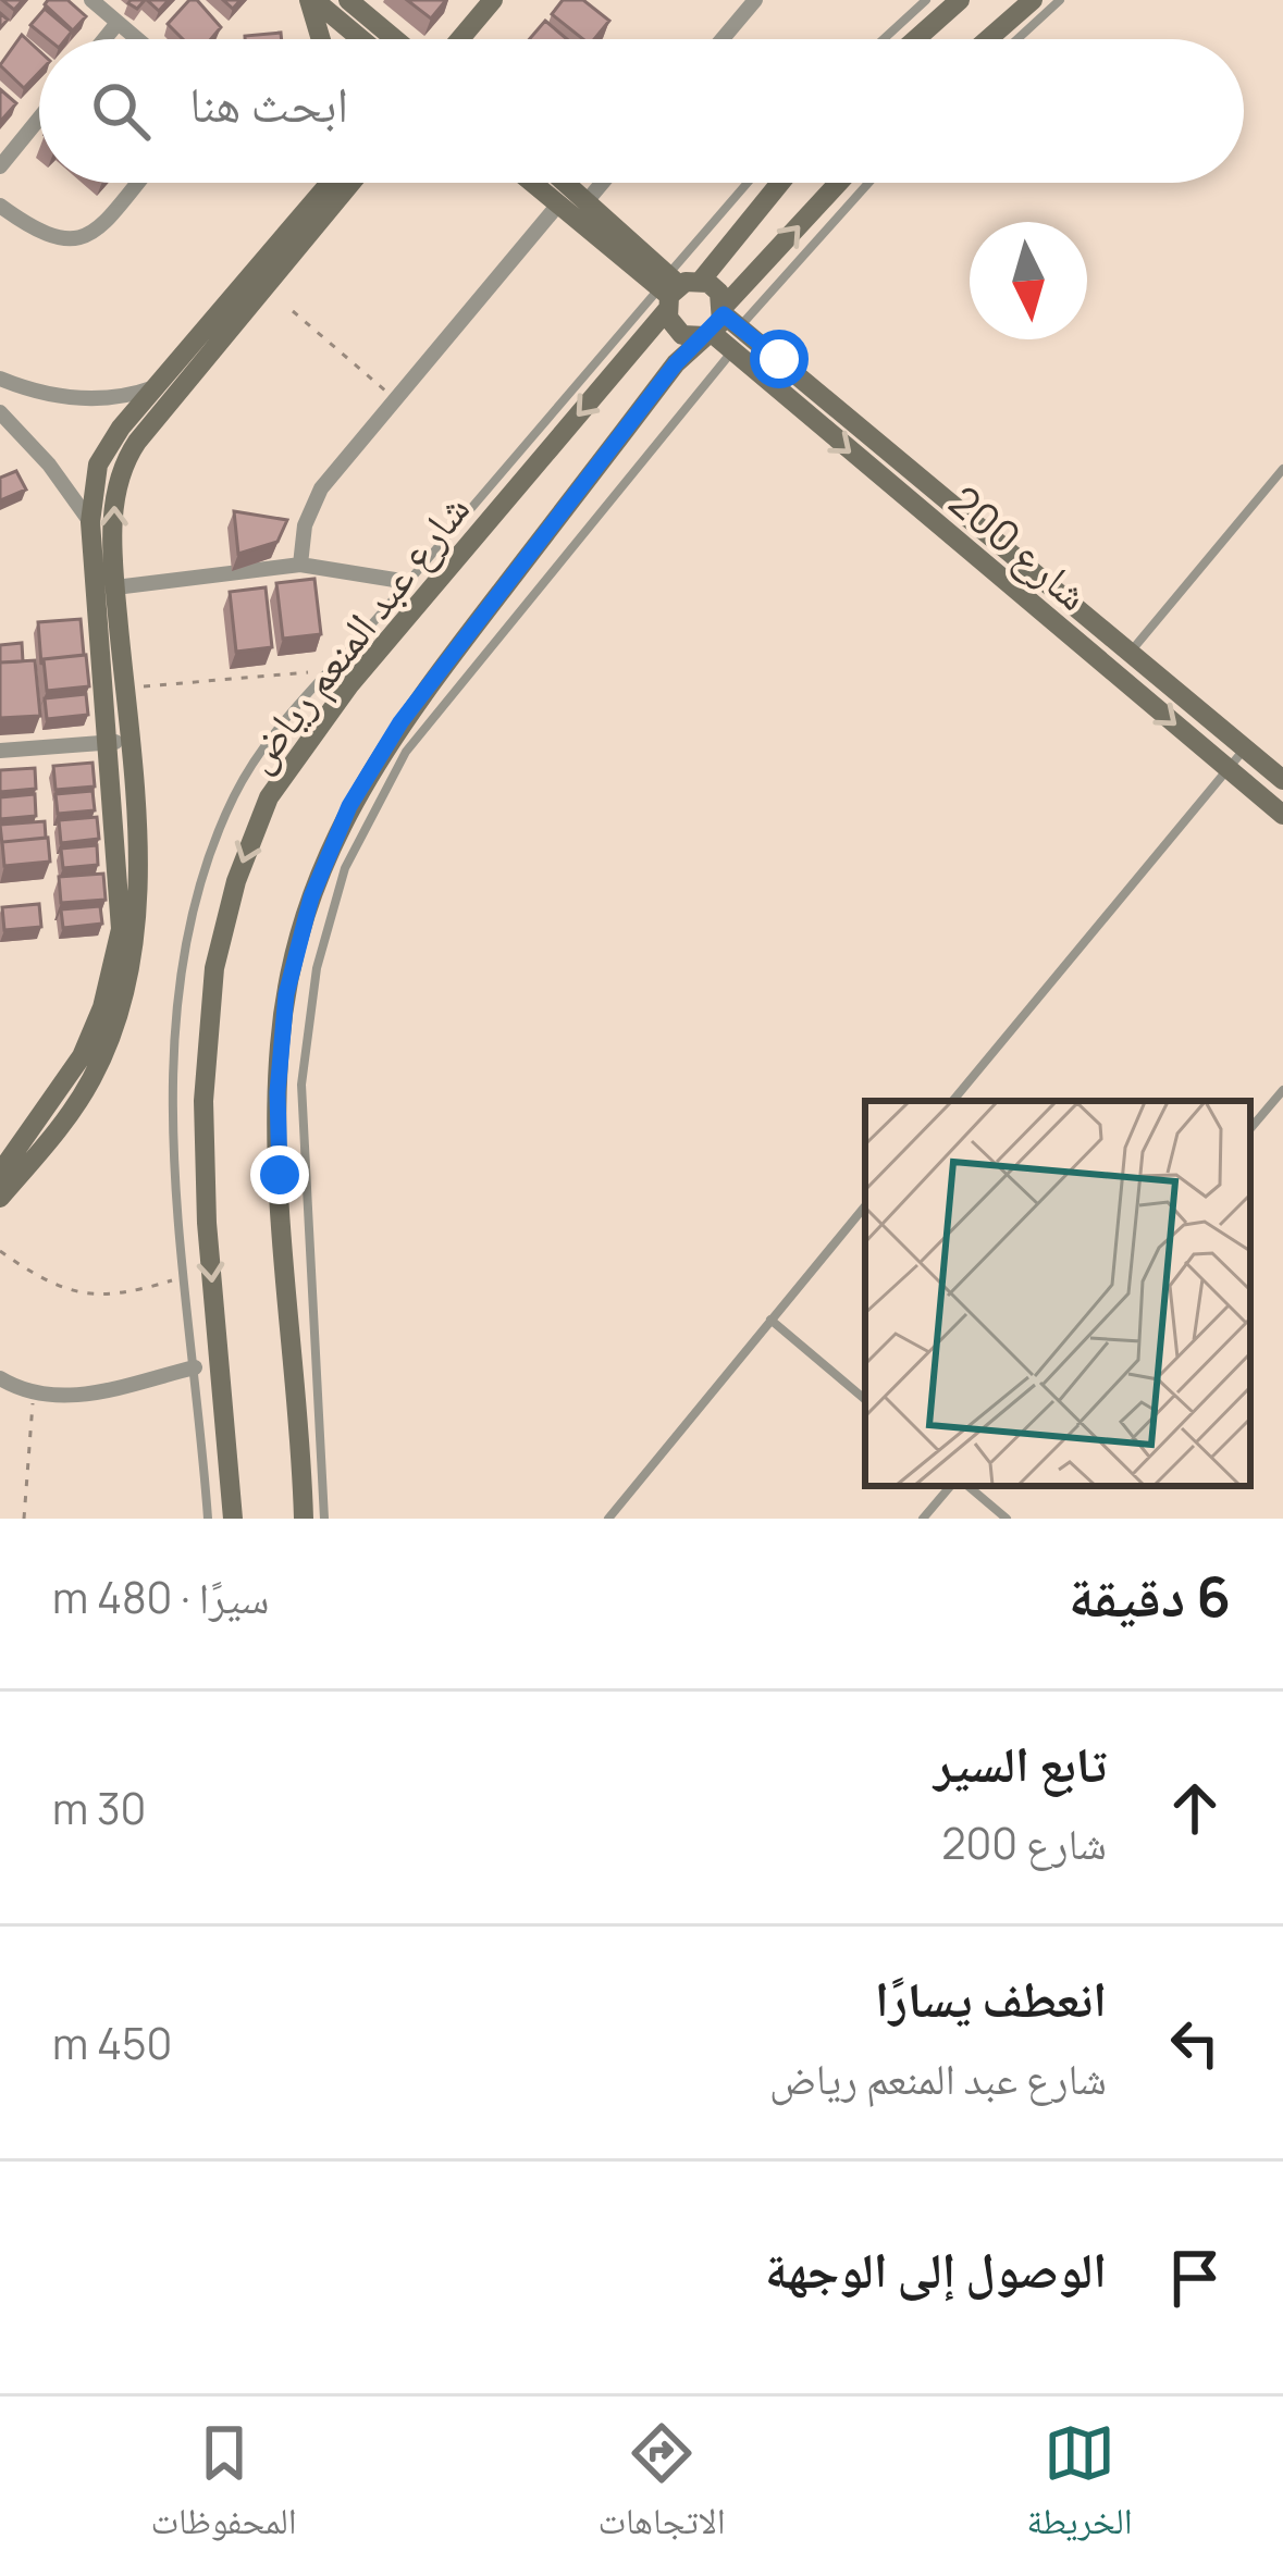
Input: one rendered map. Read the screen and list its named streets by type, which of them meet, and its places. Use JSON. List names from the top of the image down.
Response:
{
  "streets": {
    "street": ["شارع 200", "شارع عبد المنعم رياض"]
  },
  "north": "bottom",
  "page": {
    "search": "ابحث هنا",
    "heading": ["6 دقيقة", "سيرًا · 480 m"],
    "list": [
      ["تابع السير", "شارع 200", "30 m"],
      ["انعطف يسارًا", "شارع عبد المنعم رياض", "450 m"],
      "الوصول إلى الوجهة"
    ],
    "nav": ["الخريطة", "الاتجاهات", "المحفوظات"]
  }
}
